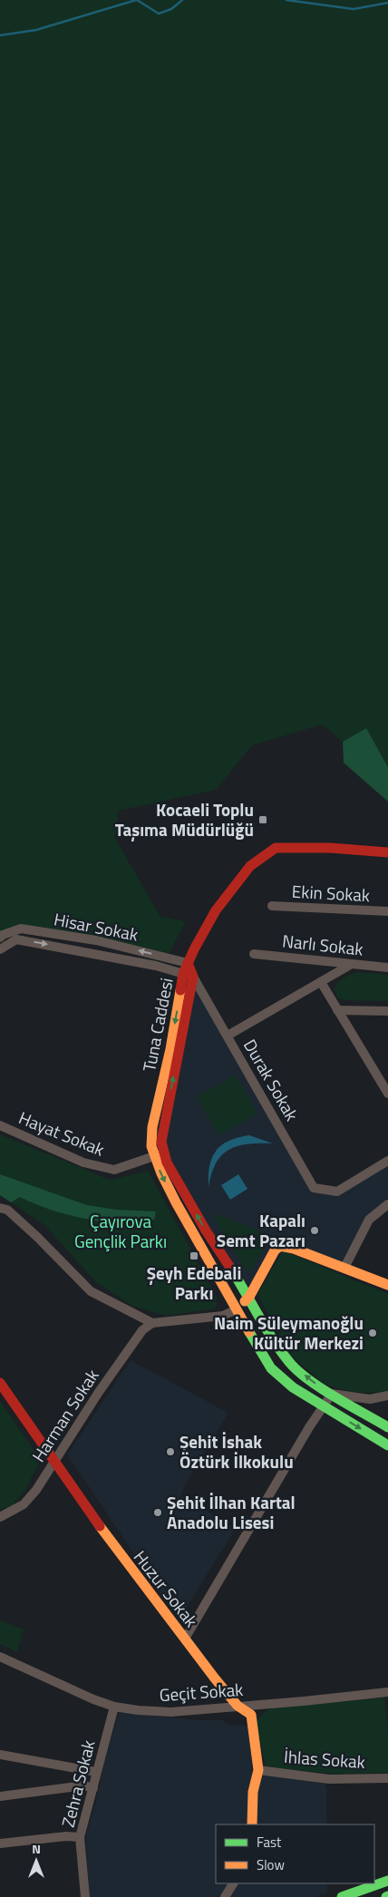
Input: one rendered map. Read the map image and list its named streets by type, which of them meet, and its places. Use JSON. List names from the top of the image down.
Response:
{
  "streets": {
    "street": [
      "Ekin Sokak",
      "Hisar Sokak",
      "Narlı Sokak",
      "Tuna Caddesi",
      "Durak Sokak",
      "Hayat Sokak",
      "Harman Sokak",
      "Huzur Sokak",
      "Geçit Sokak",
      "İhlas Sokak",
      "Zehra Sokak"
    ]
  },
  "crossings": [
    ["Hisar Sokak", "Tuna Caddesi"],
    ["Hisar Sokak", "Durak Sokak"],
    ["Tuna Caddesi", "Durak Sokak"],
    ["Tuna Caddesi", "Hayat Sokak"],
    ["Harman Sokak", "Huzur Sokak"],
    ["Huzur Sokak", "Geçit Sokak"],
    ["Huzur Sokak", "İhlas Sokak"],
    ["Geçit Sokak", "Zehra Sokak"]
  ],
  "parks": ["Çayırova Gençlik Parkı"],
  "places": {
    "transit": ["Kocaeli Toplu Taşıma Müdürlüğü", "Şeyh Edebali Parkı"],
    "other": [
      "Kapalı Semt Pazarı",
      "Naim Süleymanoğlu Kültür Merkezi",
      "Şehit İshak Öztürk İlkokulu",
      "Şehit İlhan Kartal Anadolu Lisesi"
    ]
  },
  "legend": ["Fast", "Slow"],
  "north": "top"
}
